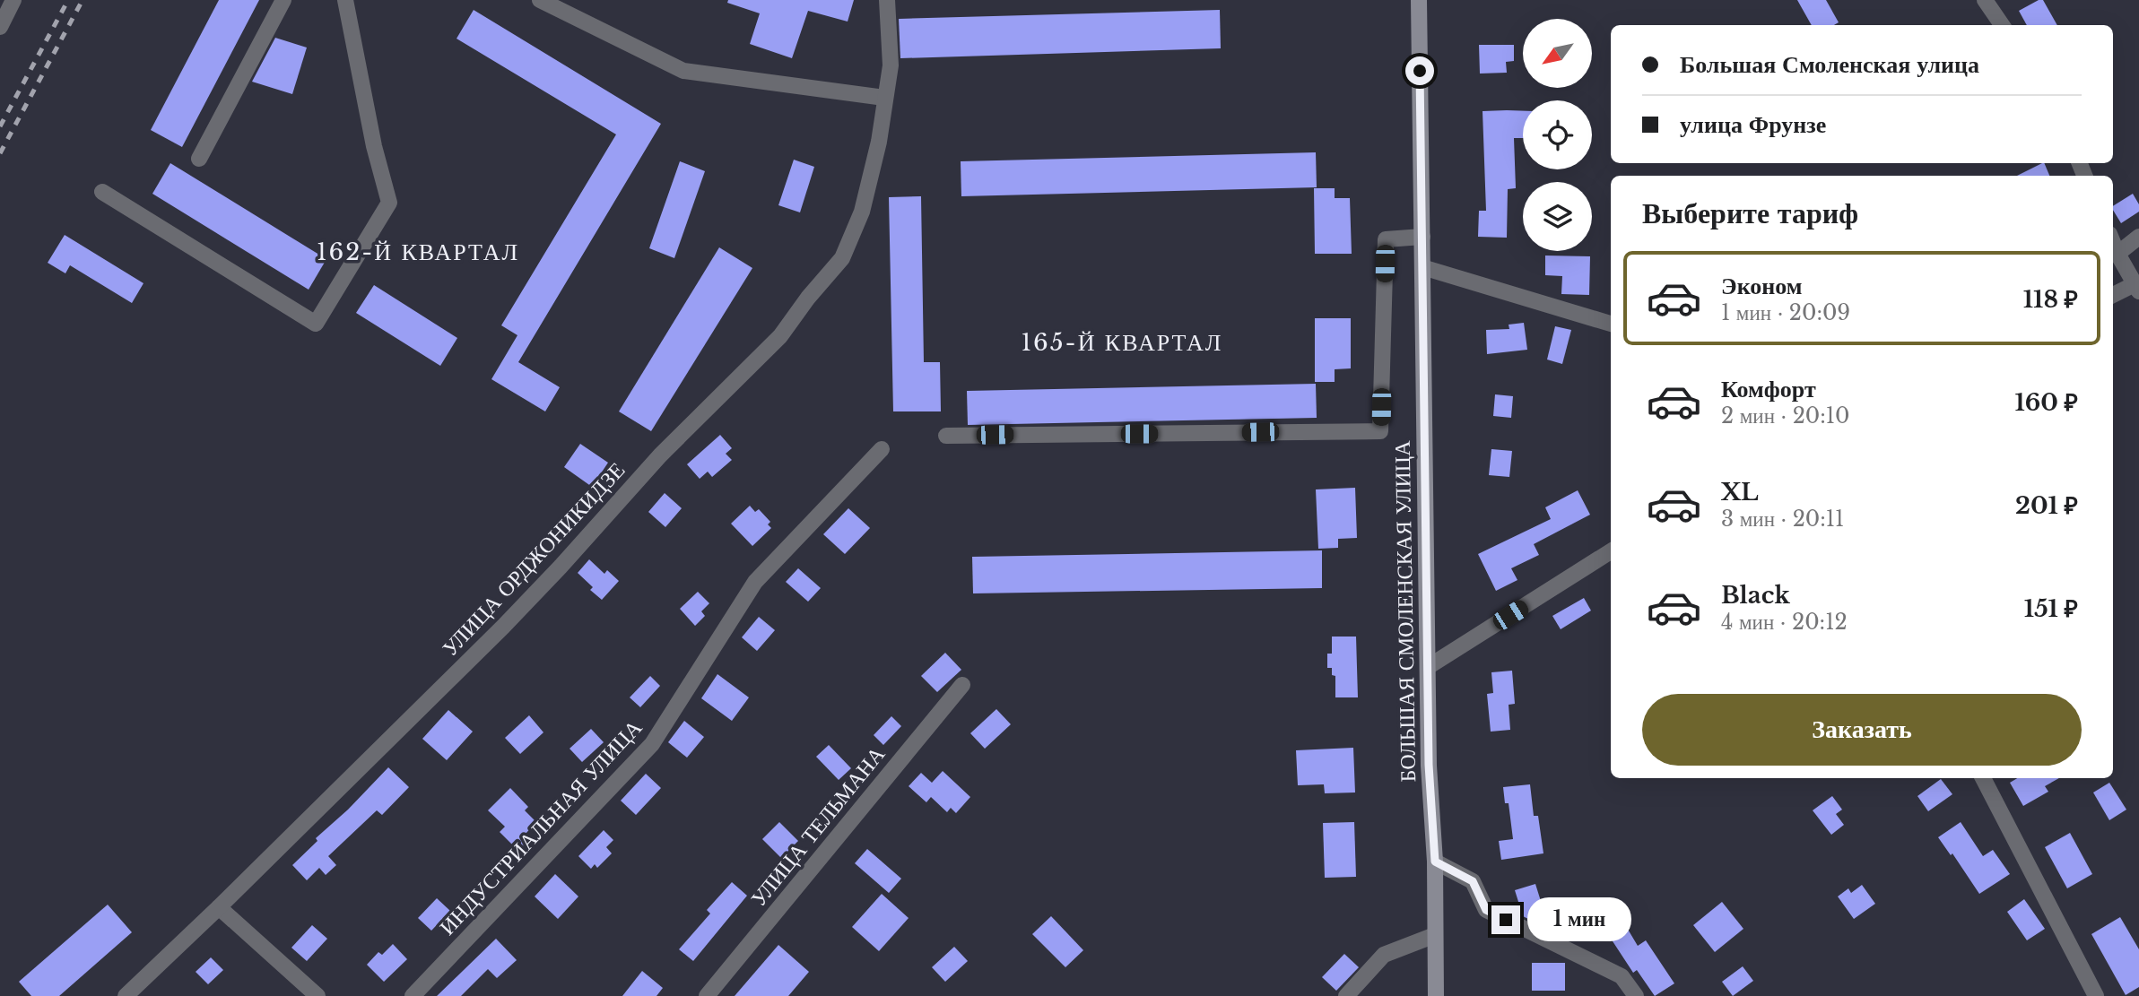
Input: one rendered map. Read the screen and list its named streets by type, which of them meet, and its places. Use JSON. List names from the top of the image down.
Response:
{
  "streets": {
    "main road": ["БОЛЬШАЯ СМОЛЕНСКАЯ УЛИЦА"],
    "street": ["УЛИЦА ОРДЖОНИКИДЗЕ", "УЛИЦА ТЕЛЬМАНА", "ИНДУСТРИАЛЬНАЯ УЛИЦА"]
  },
  "districts": ["162-Й КВАРТАЛ", "165-Й КВАРТАЛ"],
  "north": "bottom left",
  "page": {
    "banner": ["Большая Смоленская улица", "улица Фрунзе"],
    "heading": "Выберите тариф",
    "list": [
      {
        "name": "Эконом",
        "note": "1 мин · 20:09",
        "value": "118 ₽"
      },
      {
        "name": "Комфорт",
        "note": "2 мин · 20:10",
        "value": "160 ₽"
      },
      {
        "name": "XL",
        "note": "3 мин · 20:11",
        "value": "201 ₽"
      },
      {
        "name": "Black",
        "note": "4 мин · 20:12",
        "value": "151 ₽"
      }
    ],
    "buttons": "Заказать",
    "bubble": "1 мин"
  }
}
